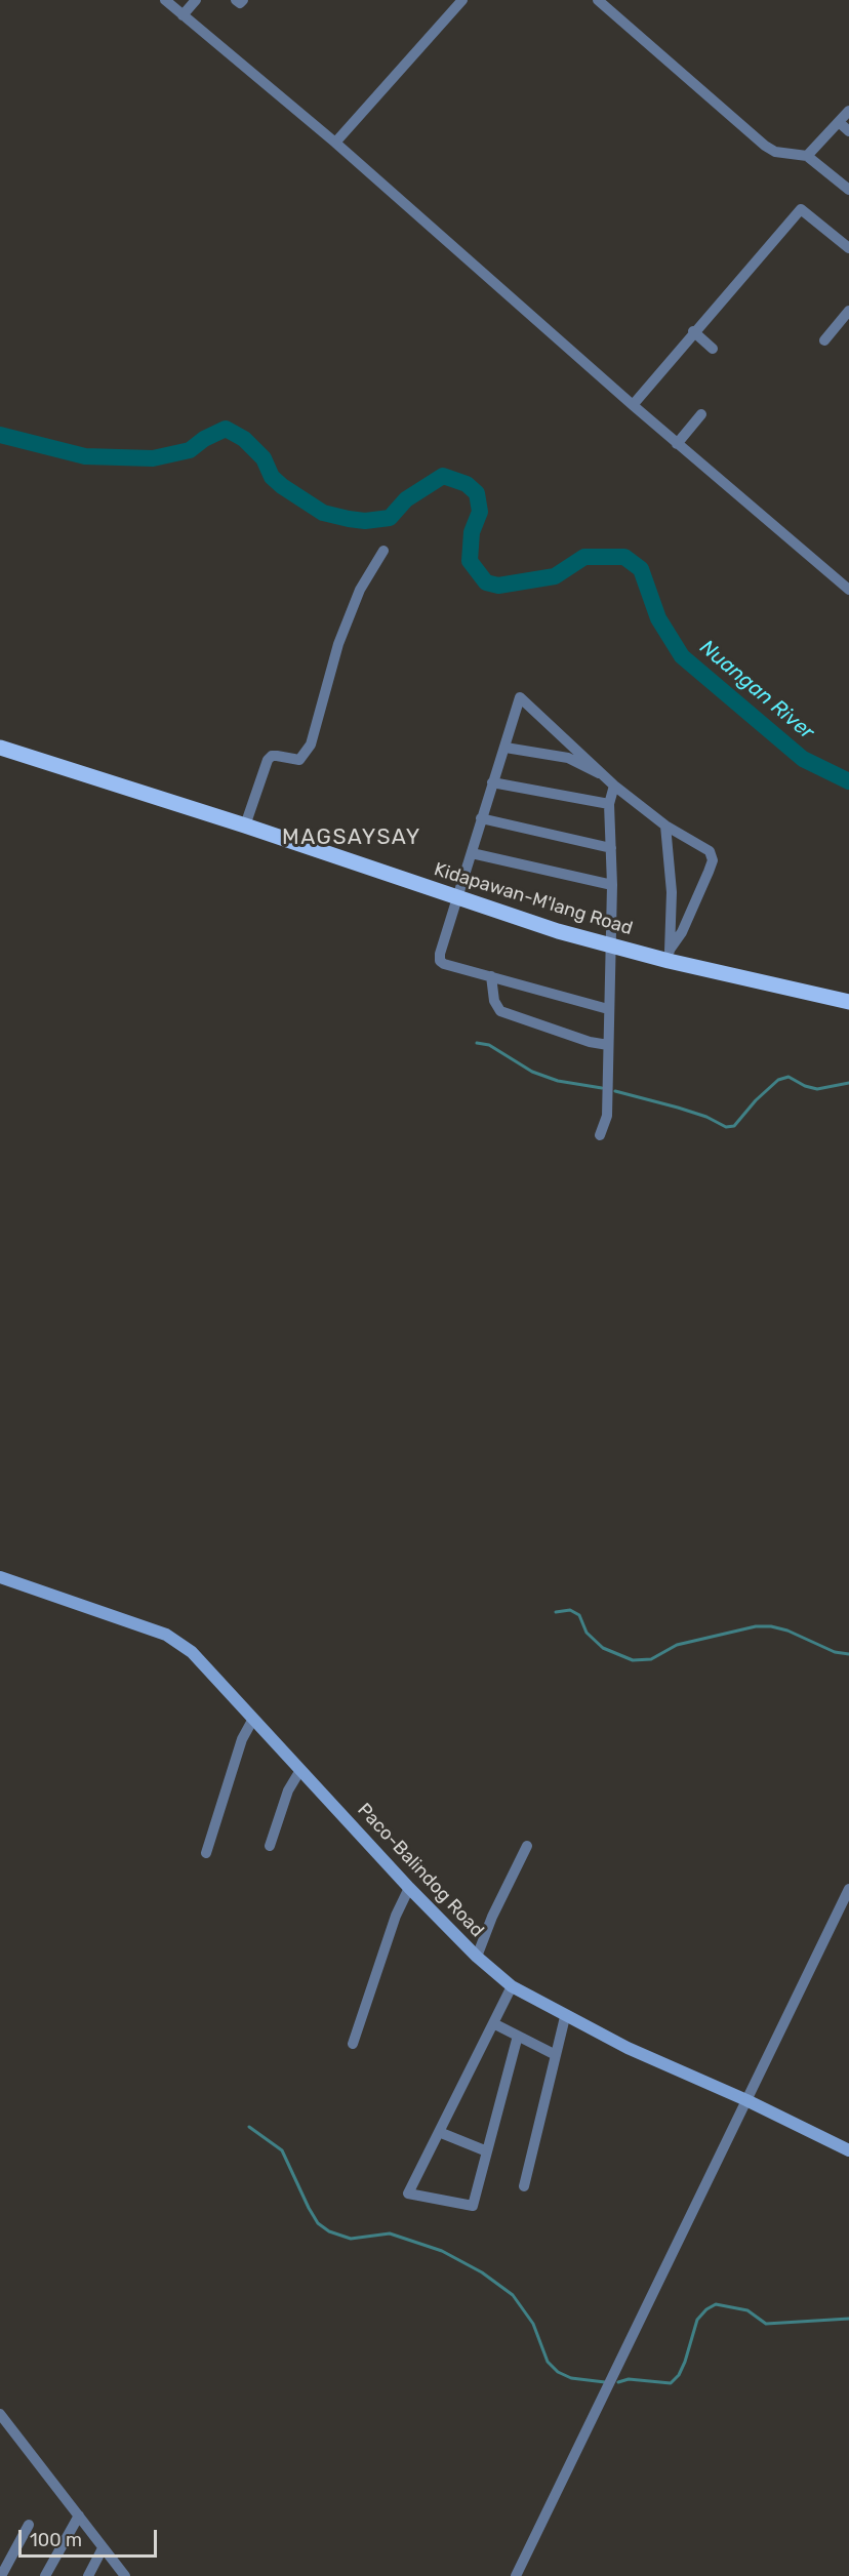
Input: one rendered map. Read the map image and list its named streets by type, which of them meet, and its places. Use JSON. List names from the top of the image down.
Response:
{
  "streets": {
    "main road": ["Kidapawan-M'lang Road"],
    "street": ["Paco-Balindog Road"]
  },
  "districts": ["MAGSAYSAY"],
  "water": ["Nuangan River"],
  "scale_bar": "100 m"
}
